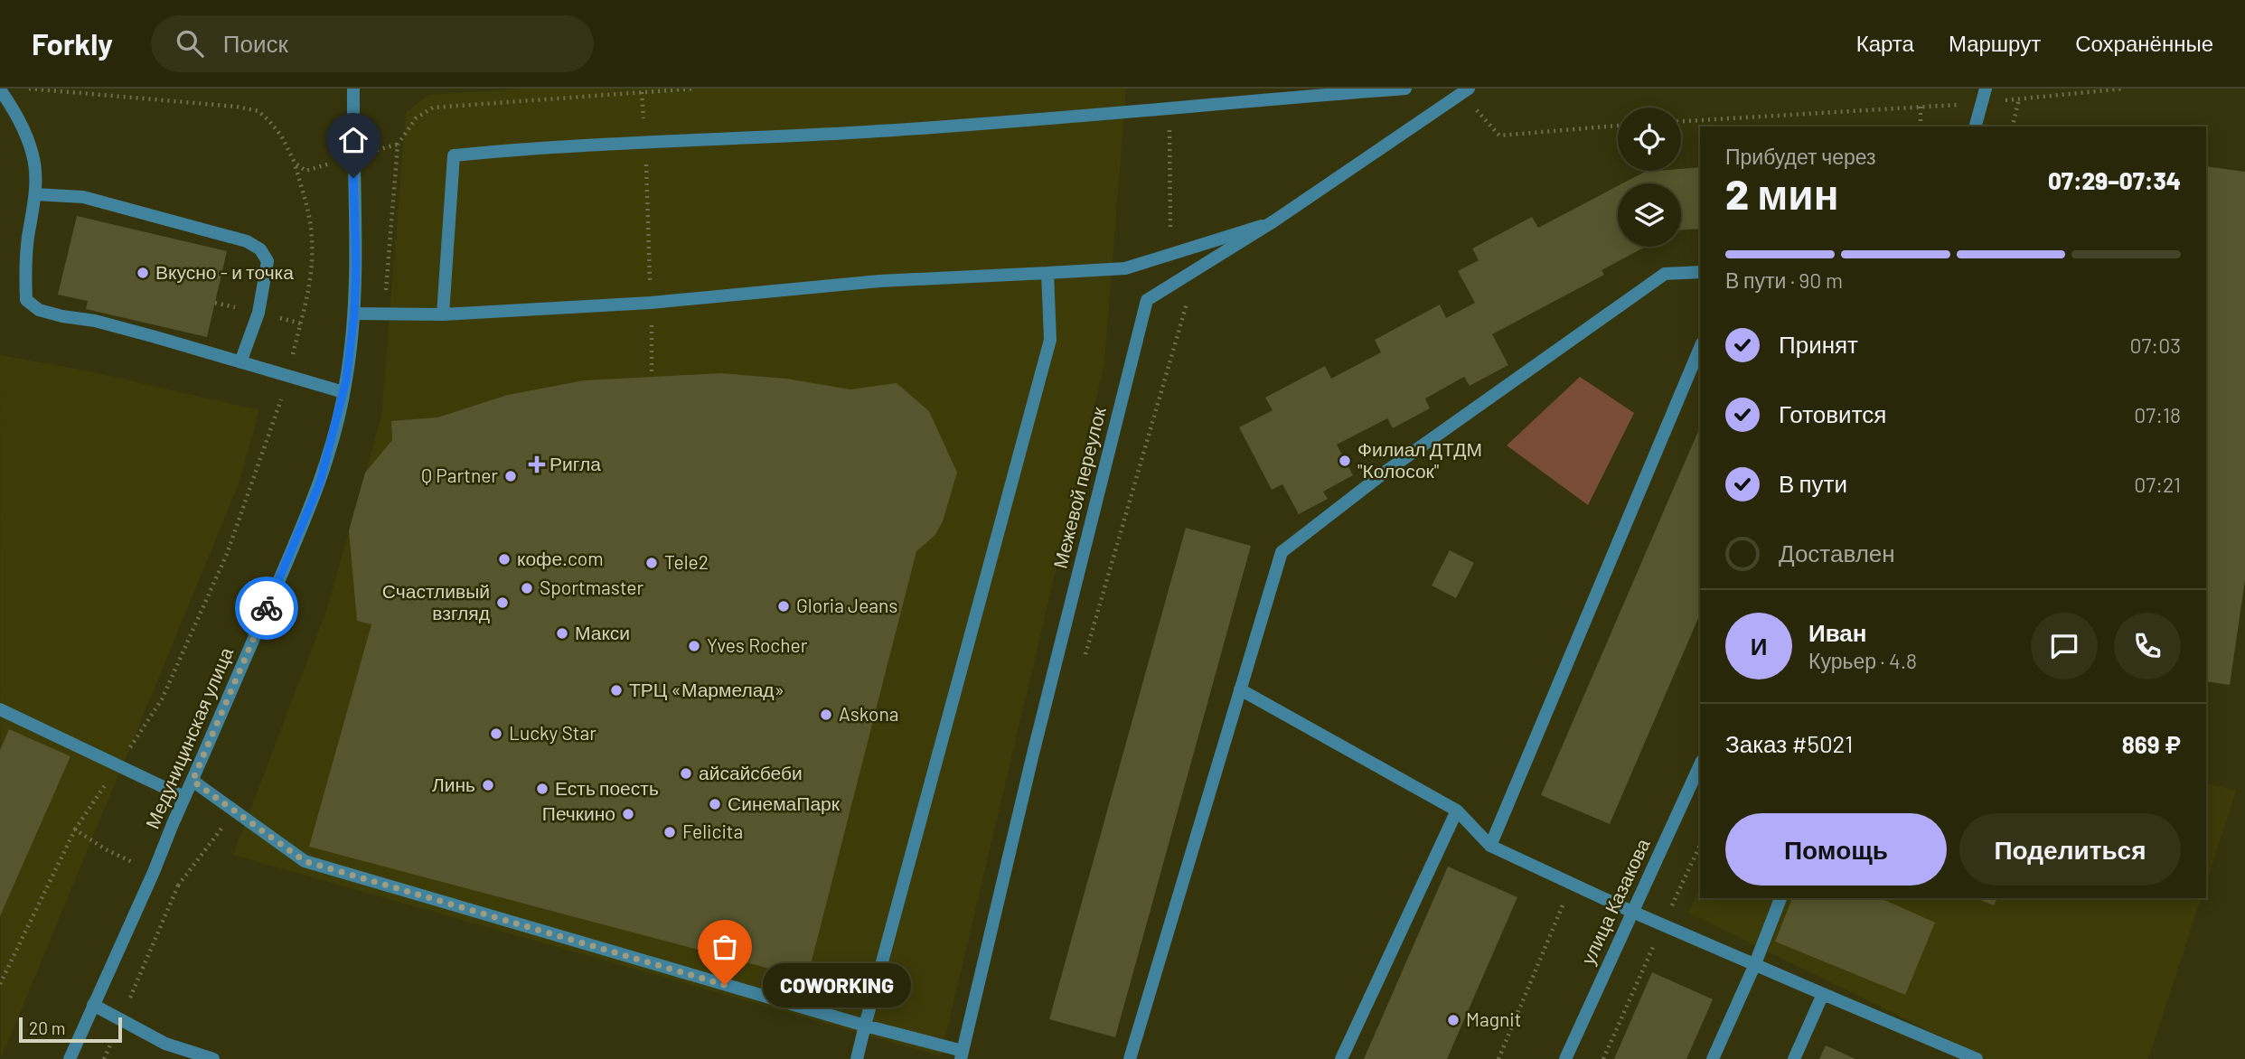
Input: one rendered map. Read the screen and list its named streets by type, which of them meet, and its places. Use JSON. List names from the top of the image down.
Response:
{
  "streets": {
    "street": ["Межевой переулок", "Медуницинская улица", "улица Казакова"]
  },
  "places": {
    "other": [
      "Вкусно - и точка",
      "Филиал ДТДМ \"Колосок\"",
      "Q Partner",
      "кофе.com",
      "Tele2",
      "Sportmaster",
      "Счастливый взгляд",
      "Gloria Jeans",
      "Макси",
      "Yves Rocher",
      "ТРЦ «Мармелад»",
      "Askona",
      "Lucky Star",
      "айсайсбеби",
      "Линь",
      "Есть поесть",
      "СинемаПарк",
      "Печкино",
      "Felicita",
      "COWORKING",
      "Magnit"
    ],
    "health": ["Ригла"]
  },
  "scale_bar": "20 m",
  "page": {
    "header": "Forkly",
    "search": "Поиск",
    "nav": ["Карта", "Маршрут", "Сохранённые"],
    "heading": ["2 мин", "Прибудет через", "07:29–07:34"],
    "panel": [
      "Иван",
      "Курьер · 4.8",
      "Заказ #5021",
      "869 ₽"
    ],
    "bar": "В пути · 90 m",
    "list": [
      ["Принят", "07:03"],
      ["Готовится", "07:18"],
      ["В пути", "07:21"],
      "Доставлен"
    ],
    "round": "И",
    "buttons": ["Помощь", "Поделиться"],
    "bubble": "COWORKING",
    "scale": "20 m"
  }
}
